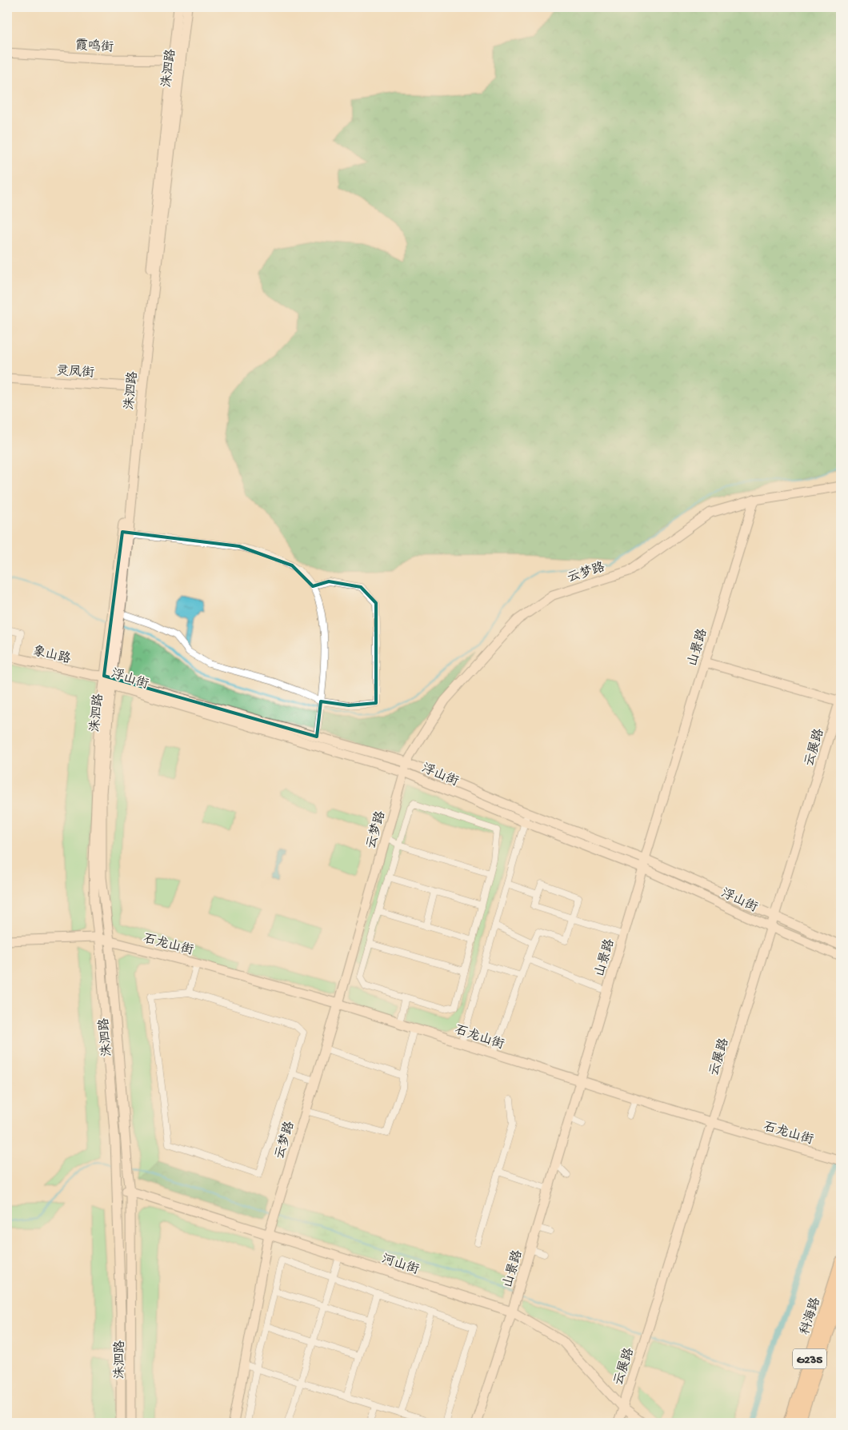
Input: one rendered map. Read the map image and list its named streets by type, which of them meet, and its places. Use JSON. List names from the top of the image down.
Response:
{
  "streets": {
    "highway": ["科海路", "G235"],
    "street": [
      "霞鸣街",
      "洙泗路",
      "灵凤街",
      "云梦路",
      "山景路",
      "象山路",
      "浮山街",
      "云展路",
      "石龙山街",
      "河山街"
    ]
  },
  "crossings": [
    ["霞鸣街", "洙泗路"],
    ["洙泗路", "灵凤街"],
    ["洙泗路", "浮山街"],
    ["洙泗路", "石龙山街"],
    ["洙泗路", "河山街"],
    ["云梦路", "山景路"],
    ["云梦路", "浮山街"],
    ["云梦路", "石龙山街"],
    ["云梦路", "河山街"],
    ["山景路", "浮山街"],
    ["山景路", "石龙山街"],
    ["山景路", "河山街"],
    ["象山路", "浮山街"],
    ["浮山街", "云展路"],
    ["云展路", "石龙山街"],
    ["云展路", "河山街"]
  ]
}
